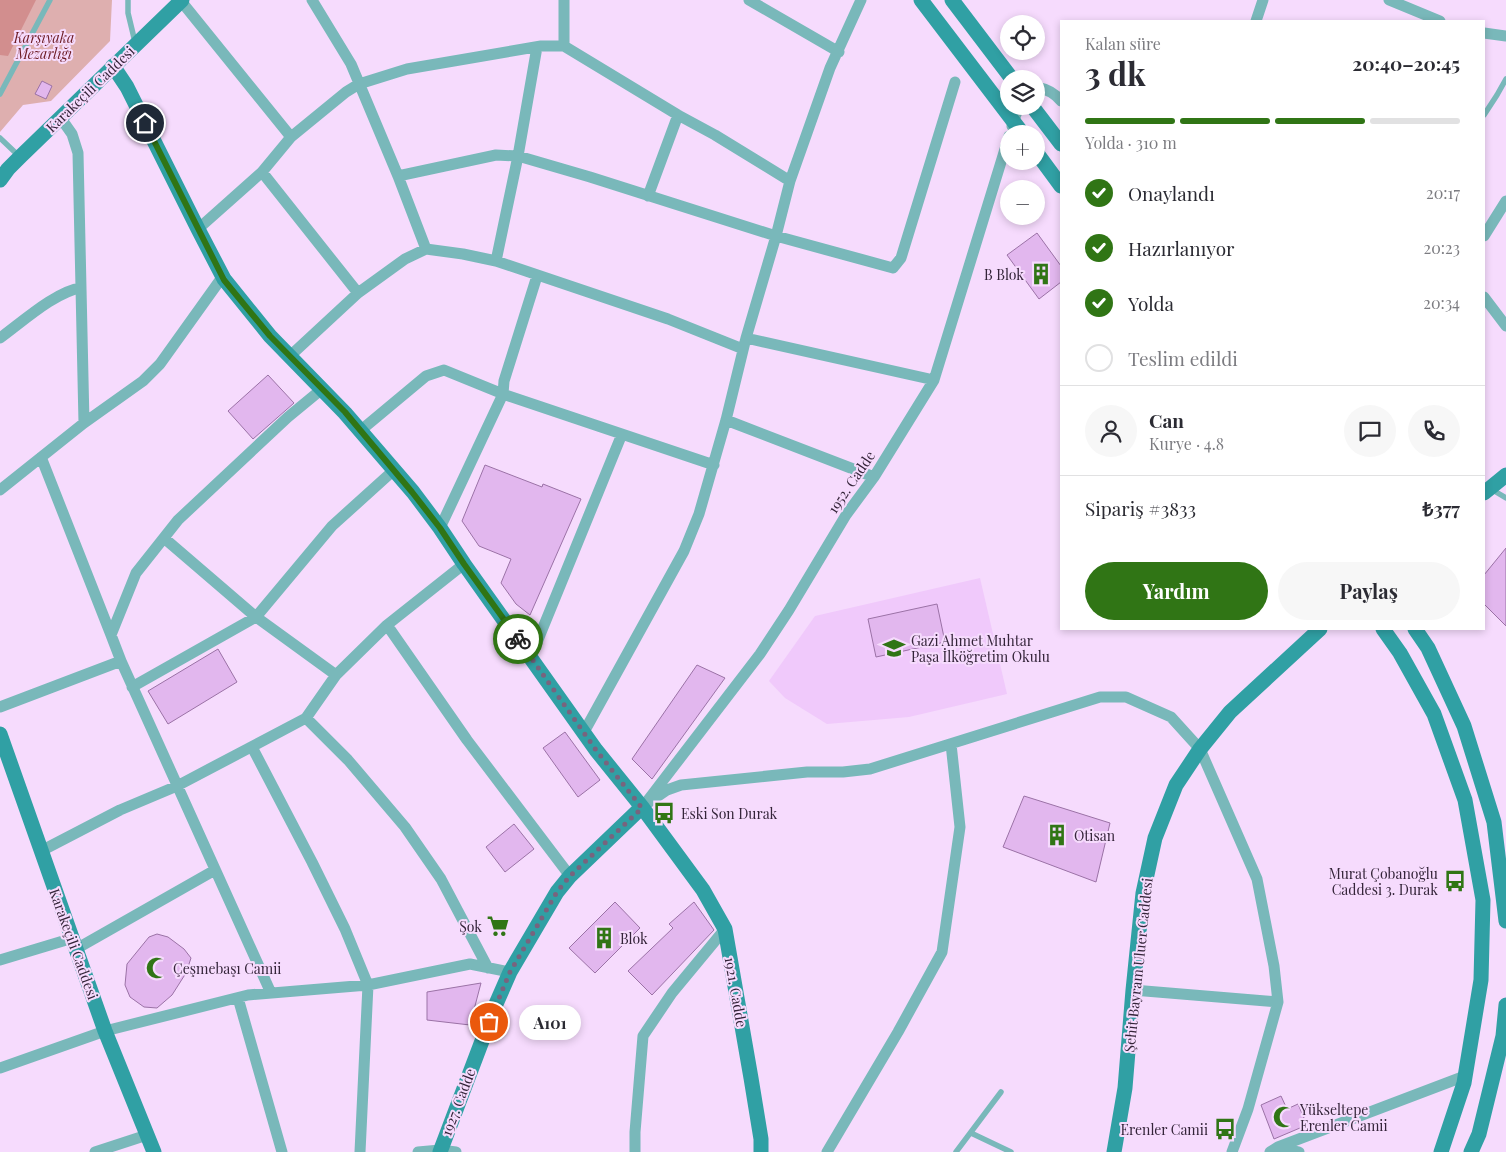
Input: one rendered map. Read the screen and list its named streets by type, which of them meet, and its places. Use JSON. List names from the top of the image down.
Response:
{
  "streets": {
    "main road": [
      "Karakeçili Caddesi",
      "Şehit Bayram Uluer Caddesi",
      "1921. Cadde",
      "1927. Cadde"
    ],
    "street": ["1952. Cadde"]
  },
  "crossings": [
    ["1952. Cadde", "1921. Cadde"],
    ["1952. Cadde", "1927. Cadde"],
    ["1921. Cadde", "1927. Cadde"]
  ],
  "parks": ["Karşıyaka Mezarlığı"],
  "places": {
    "building": ["B Blok", "Otisan", "Blok"],
    "school or university": ["Gazi Ahmet Muhtar Paşa İlköğretim Okulu"],
    "bus stop": ["Eski Son Durak", "Murat Çobanoğlu Caddesi 3. Durak", "Erenler Camii"],
    "supermarket": ["Şok"],
    "mosque": ["Çeşmebaşı Camii", "Yükseltepe Erenler Camii"],
    "other": ["A101"]
  },
  "page": {
    "map_buttons": ["+", "−"],
    "heading": ["3 dk", "Kalan süre", "20:40–20:45"],
    "panel": [
      "Can",
      "Kurye · 4.8",
      "Sipariş #3833",
      "₺377"
    ],
    "bar": "Yolda · 310 m",
    "list": [
      ["Onaylandı", "20:17"],
      ["Hazırlanıyor", "20:23"],
      ["Yolda", "20:34"],
      "Teslim edildi"
    ],
    "buttons": ["Yardım", "Paylaş"],
    "bubble": "A101"
  }
}
